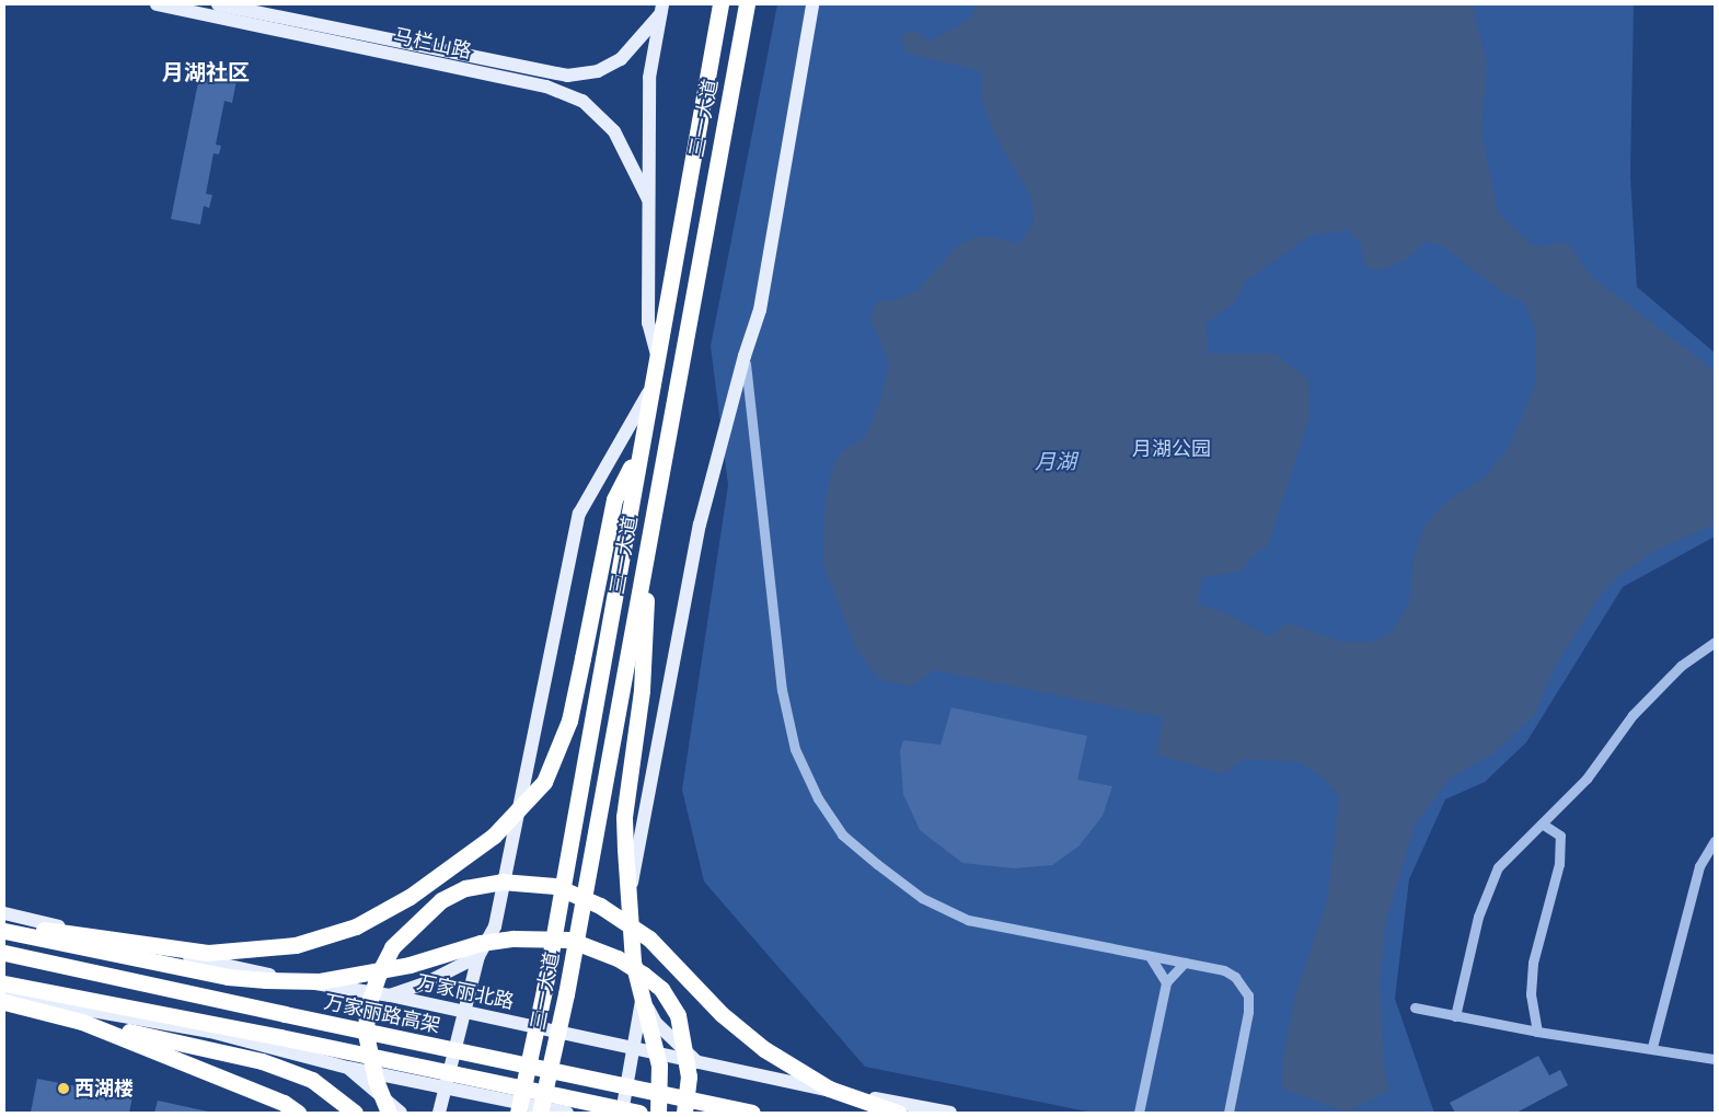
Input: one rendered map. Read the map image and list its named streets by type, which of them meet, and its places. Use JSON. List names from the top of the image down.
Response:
{
  "streets": {
    "highway": ["三一大道", "万家丽路高架"],
    "main road": ["马栏山路", "万家丽北路"]
  },
  "districts": ["月湖社区"],
  "water": ["月湖"],
  "parks": ["月湖公园"],
  "places": ["西湖楼"]
}
